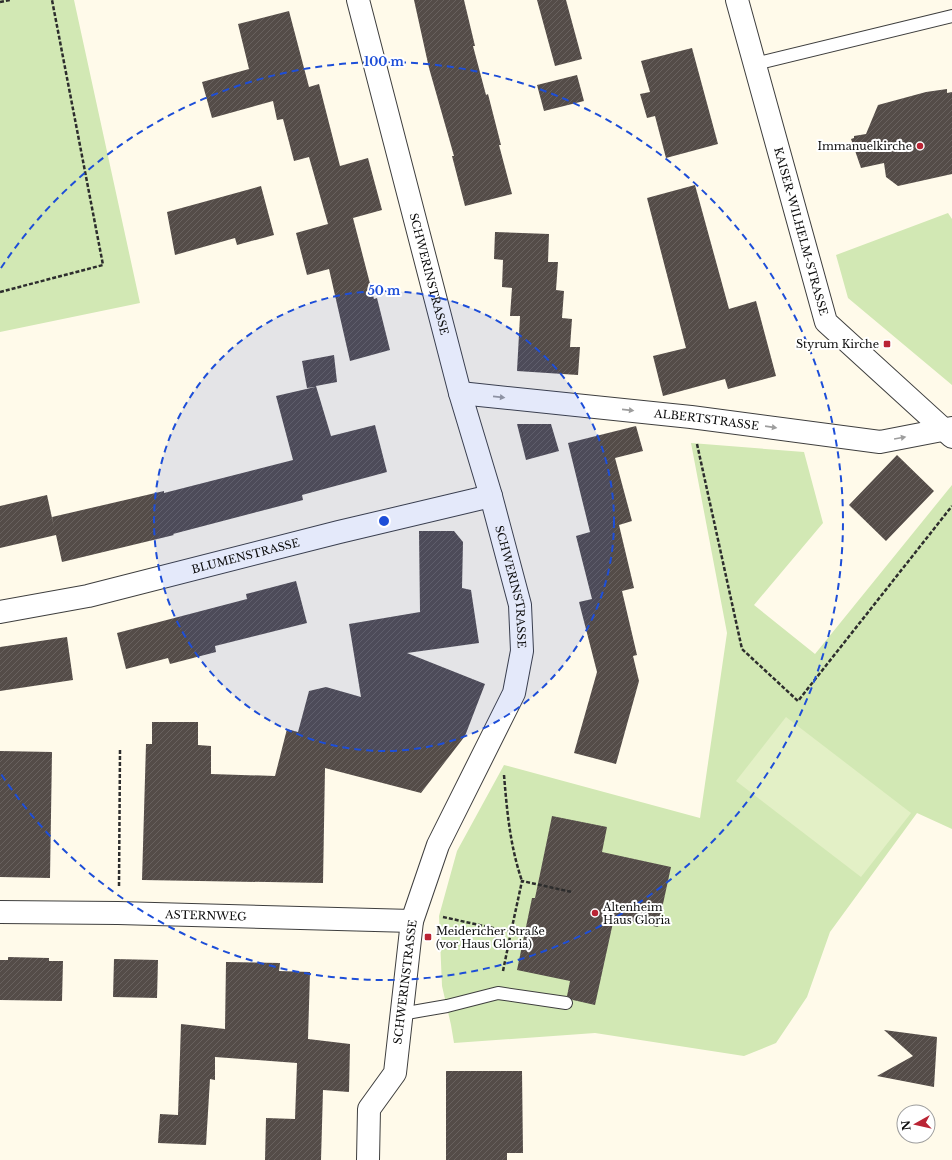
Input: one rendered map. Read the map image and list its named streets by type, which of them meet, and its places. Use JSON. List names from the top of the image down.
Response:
{
  "streets": {
    "street": [
      "KAISER-WILHELM-STRASSE",
      "SCHWERINSTRASSE",
      "ALBERTSTRASSE",
      "BLUMENSTRASSE",
      "ASTERNWEG"
    ]
  },
  "crossings": [
    ["KAISER-WILHELM-STRASSE", "ALBERTSTRASSE"],
    ["SCHWERINSTRASSE", "ALBERTSTRASSE"],
    ["SCHWERINSTRASSE", "BLUMENSTRASSE"],
    ["SCHWERINSTRASSE", "ASTERNWEG"]
  ],
  "one_way": ["ALBERTSTRASSE"],
  "places": {
    "other": ["Immanuelkirche", "Altenheim Haus Gloria"],
    "transit": ["Styrum Kirche", "Meidericher Straße (vor Haus Gloria)"]
  },
  "north": "left",
  "rings": ["100 m", "50 m"]
}
